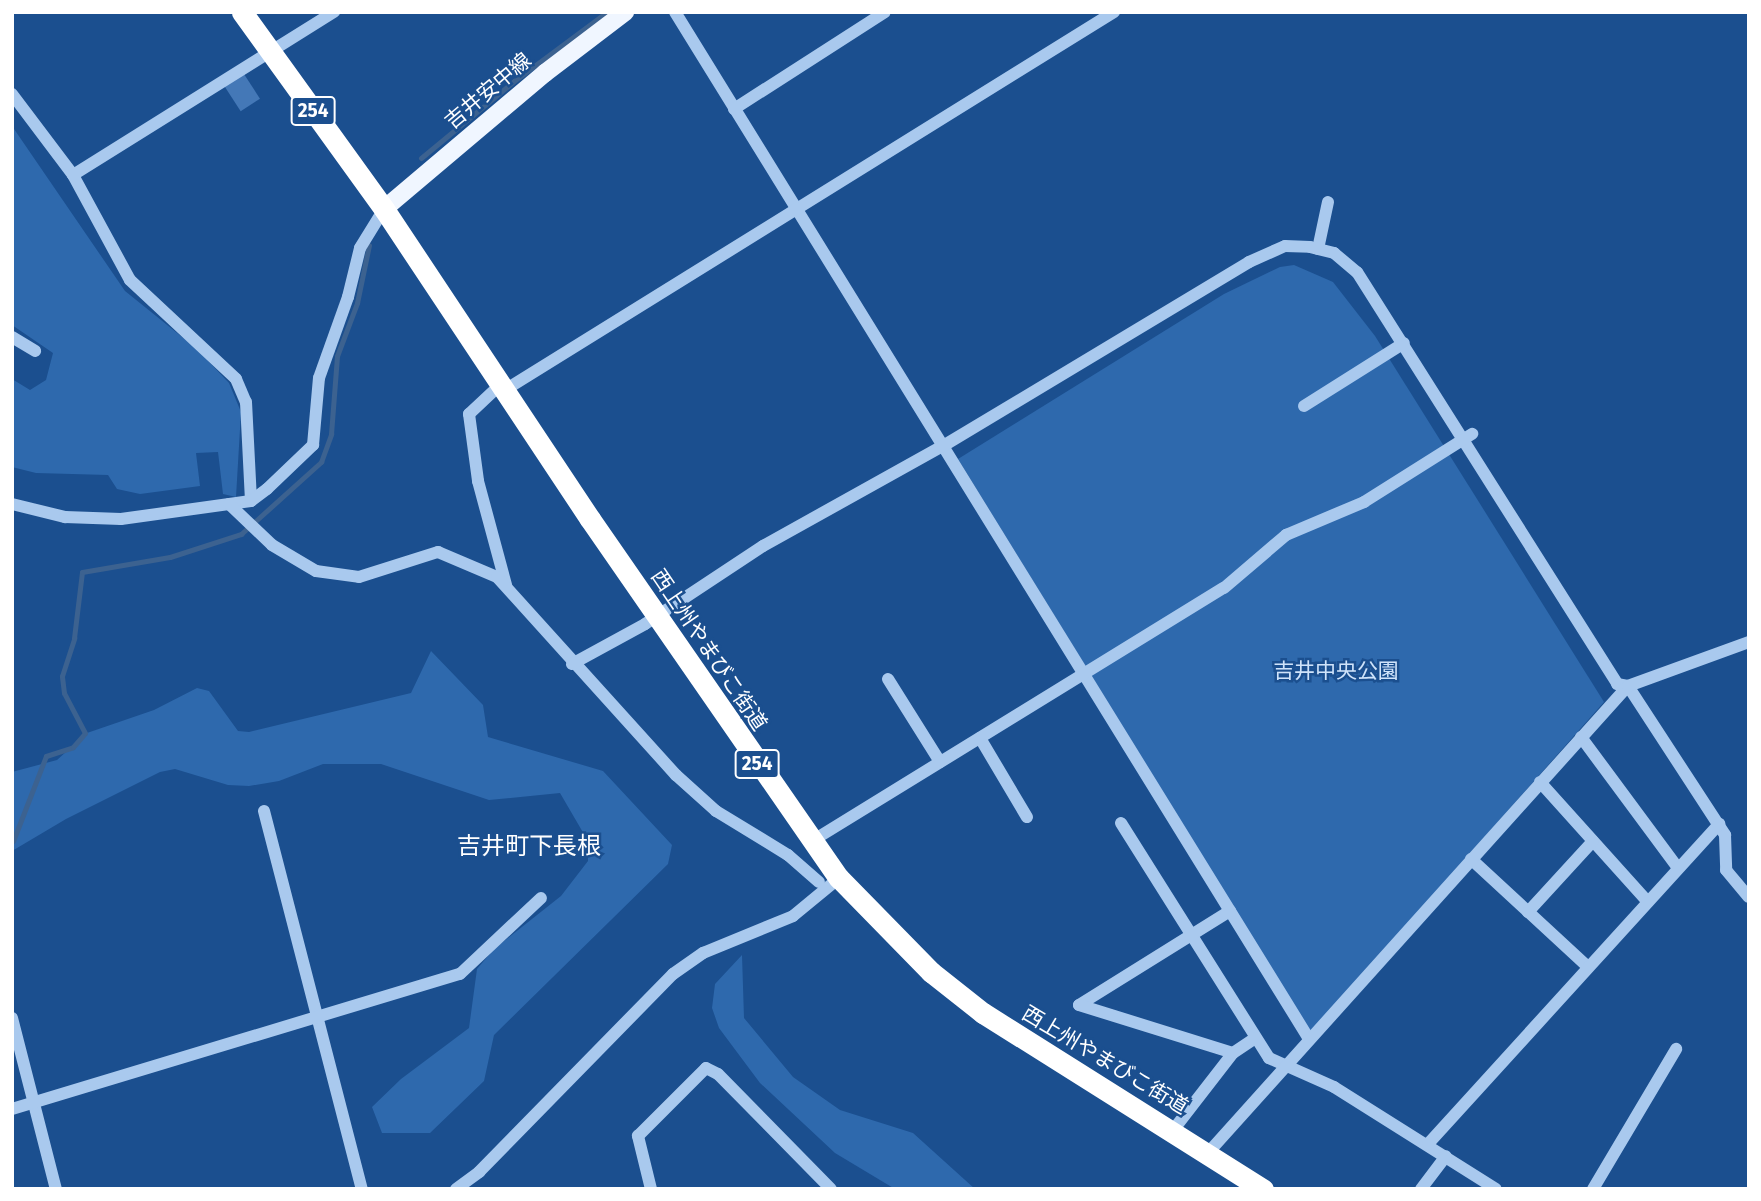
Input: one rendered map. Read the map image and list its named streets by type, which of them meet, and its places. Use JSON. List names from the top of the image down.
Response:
{
  "streets": {
    "highway": ["254", "西上州やまびこ街道"],
    "main road": ["吉井安中線"]
  },
  "crossings": [
    ["吉井安中線", "西上州やまびこ街道"]
  ],
  "districts": ["吉井町下長根"],
  "parks": ["吉井中央公園"]
}
